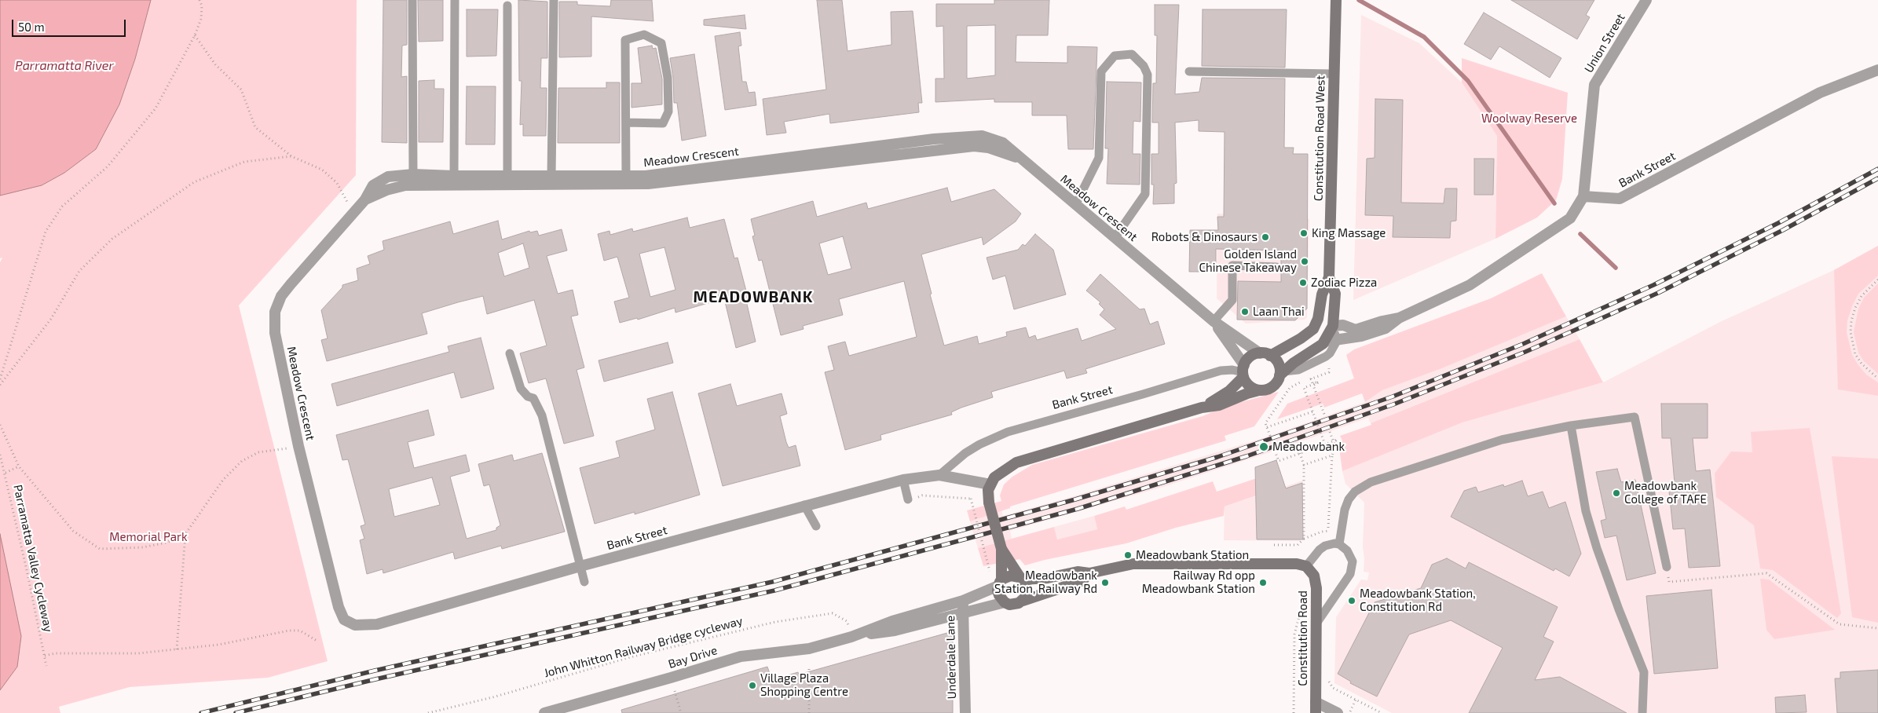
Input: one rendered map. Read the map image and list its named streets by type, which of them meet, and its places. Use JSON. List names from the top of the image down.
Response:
{
  "streets": {
    "main road": ["Constitution Road West", "Constitution Road"],
    "street": [
      "Union Street",
      "Meadow Crescent",
      "Bank Street",
      "Bay Drive",
      "Underdale Lane"
    ],
    "path": ["Parramatta Valley Cycleway", "John Whitton Railway Bridge cycleway"]
  },
  "crossings": [
    ["Union Street", "Bank Street"],
    ["Meadow Crescent", "Bank Street"],
    ["John Whitton Railway Bridge cycleway", "Bay Drive"],
    ["Bay Drive", "Underdale Lane"]
  ],
  "districts": ["MEADOWBANK"],
  "water": ["Parramatta River"],
  "parks": ["Woolway Reserve", "Memorial Park"],
  "places": [
    "King Massage",
    "Robots & Dinosaurs",
    "Golden Island Chinese Takeaway",
    "Zodiac Pizza",
    "Laan Thai",
    "Meadowbank",
    "Meadowbank College of TAFE",
    "Meadowbank Station",
    "Meadowbank Station, Railway Rd",
    "Railway Rd opp Meadowbank Station",
    "Meadowbank Station, Constitution Rd",
    "Village Plaza Shopping Centre"
  ],
  "scale_bar": "50 m"
}
